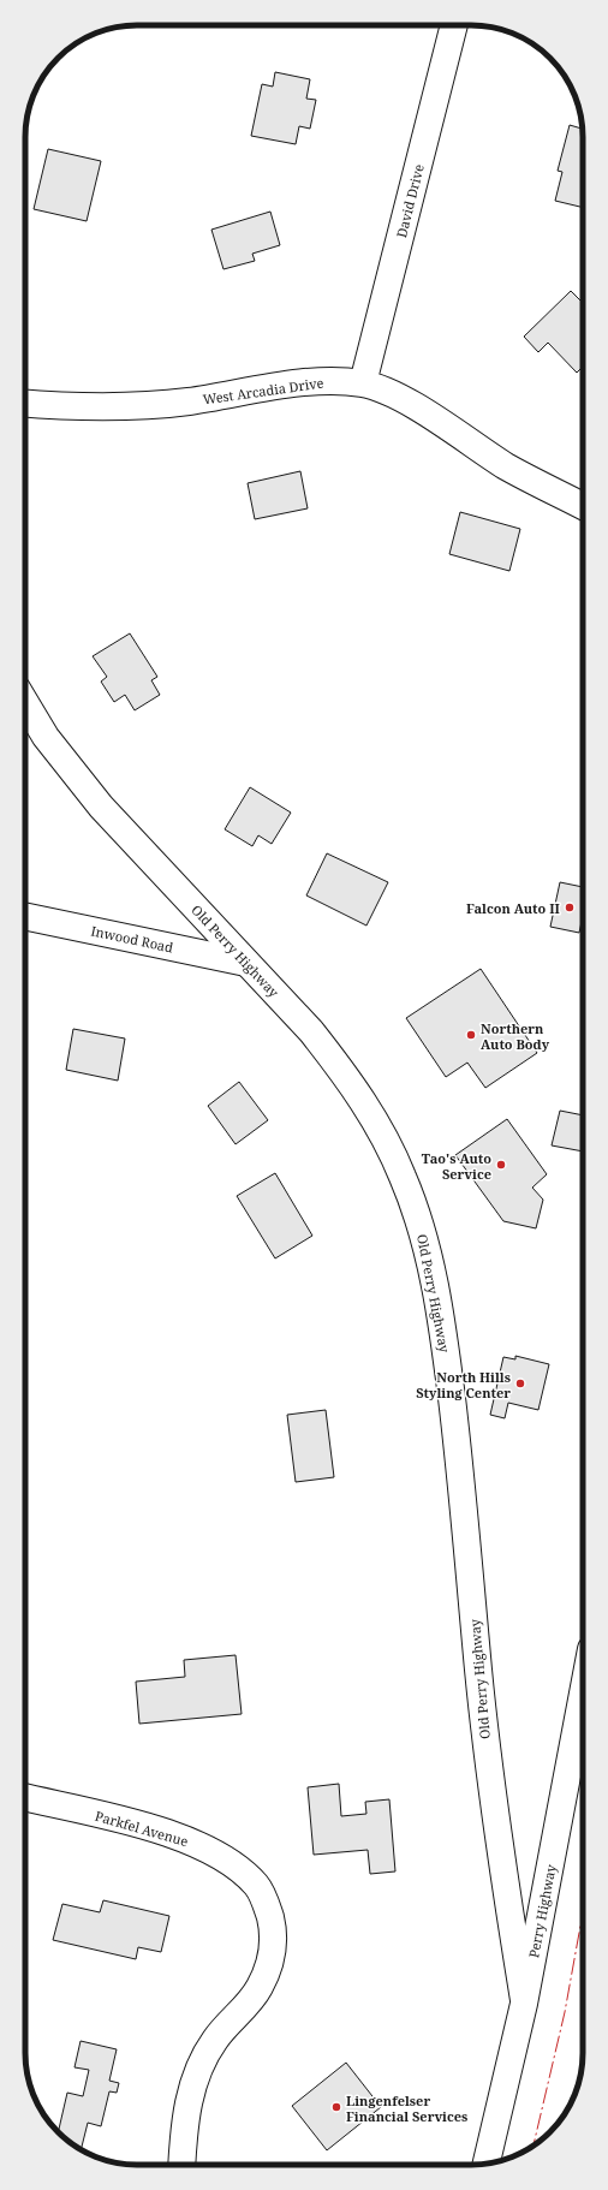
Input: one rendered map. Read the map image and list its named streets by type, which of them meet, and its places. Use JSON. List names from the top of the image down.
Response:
{
  "streets": {
    "street": [
      "David Drive",
      "West Arcadia Drive",
      "Inwood Road",
      "Old Perry Highway",
      "Parkfel Avenue",
      "Perry Highway"
    ]
  },
  "crossings": [
    ["David Drive", "West Arcadia Drive"],
    ["Inwood Road", "Old Perry Highway"],
    ["Old Perry Highway", "Perry Highway"]
  ],
  "places": [
    "Falcon Auto II",
    "Northern Auto Body",
    "Tao's Auto Service",
    "North Hills Styling Center",
    "Lingenfelser Financial Services"
  ]
}
